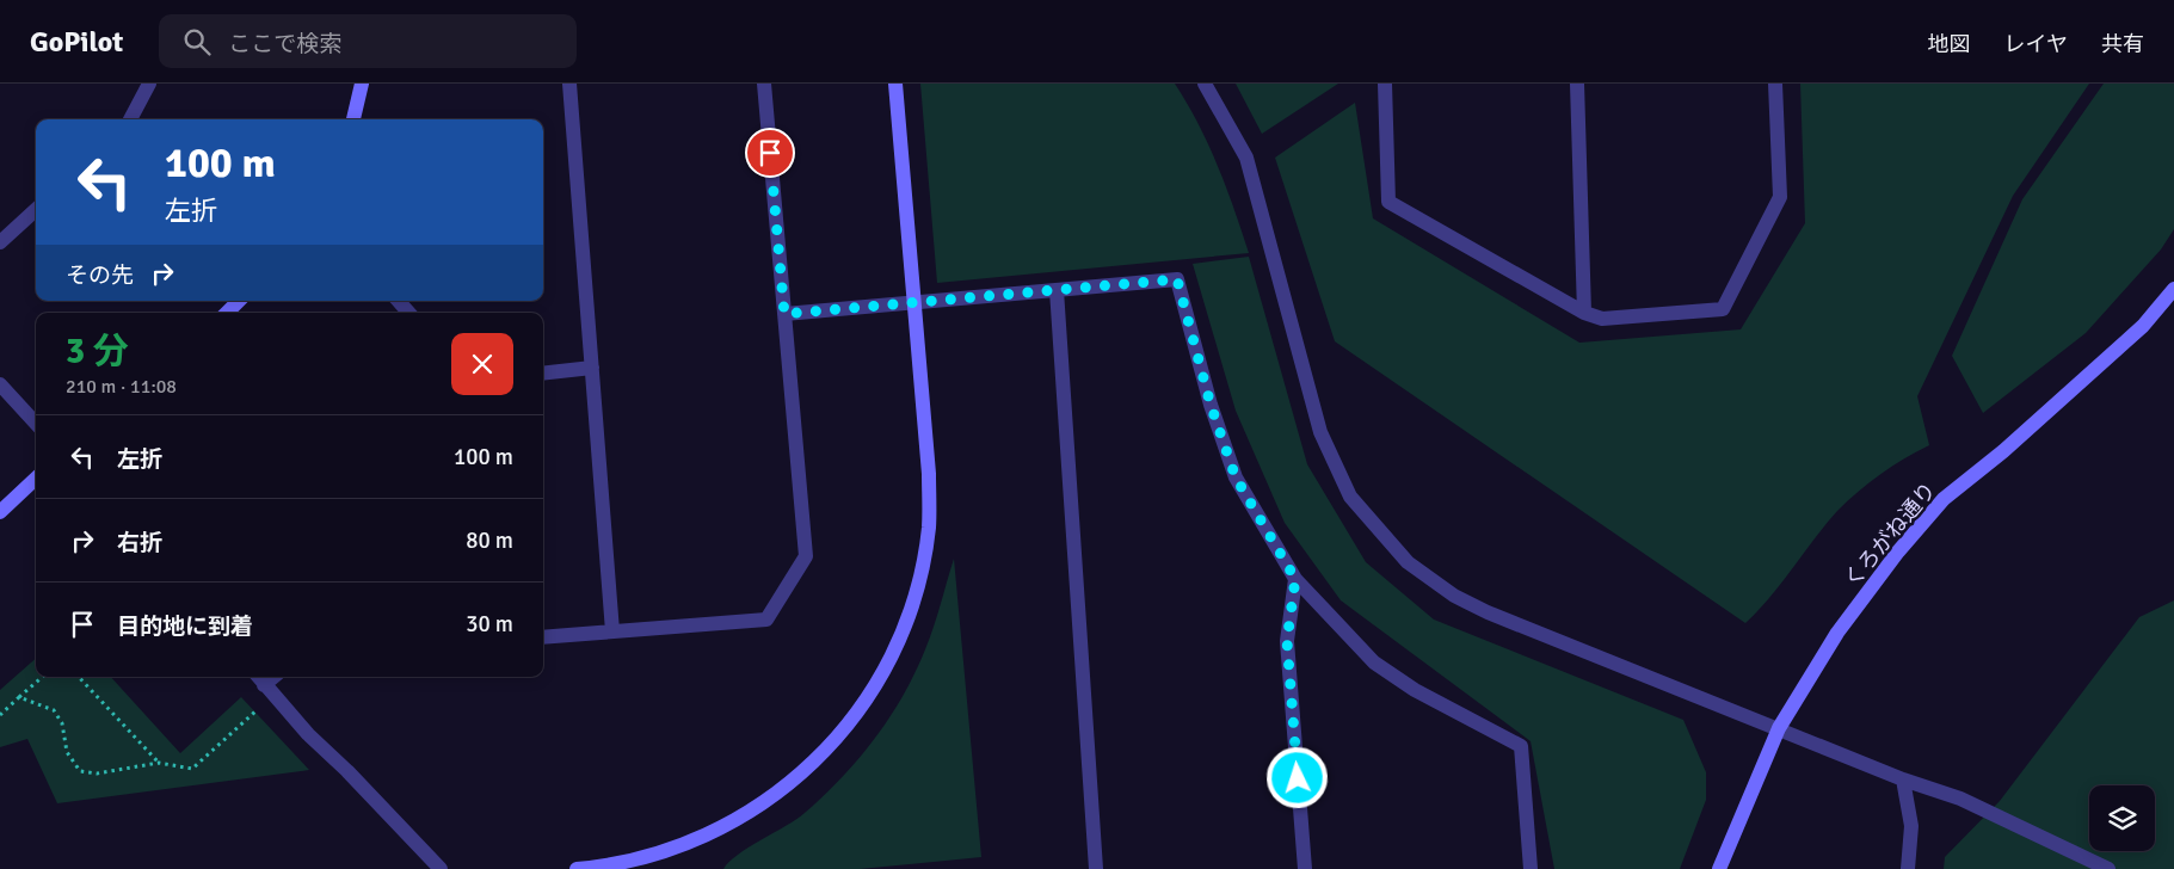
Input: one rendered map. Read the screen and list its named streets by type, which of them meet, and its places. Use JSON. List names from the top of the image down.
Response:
{
  "streets": {
    "street": ["くろがね通り"]
  },
  "page": {
    "header": "GoPilot",
    "search": "ここで検索",
    "nav": ["地図", "レイヤ", "共有"],
    "turn": ["100 m", "左折"],
    "then": "その先",
    "heading": ["3 分", "210 m · 11:08"],
    "list": [
      {
        "name": "左折",
        "value": "100 m"
      },
      {
        "name": "右折",
        "value": "80 m"
      },
      {
        "name": "目的地に到着",
        "value": "30 m"
      }
    ]
  }
}
